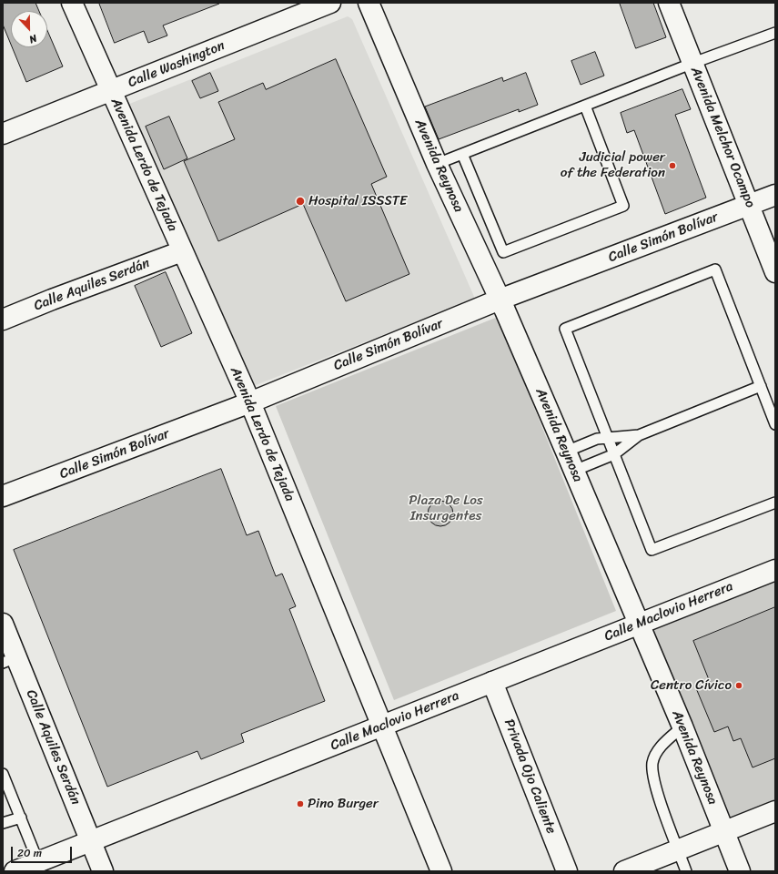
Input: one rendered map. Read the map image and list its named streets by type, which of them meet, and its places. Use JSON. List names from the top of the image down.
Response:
{
  "streets": {
    "street": [
      "Calle Washington",
      "Avenida Melchor Ocampo",
      "Avenida Lerdo de Tejada",
      "Avenida Reynosa",
      "Calle Simón Bolívar",
      "Calle Aquiles Serdán",
      "Calle Maclovio Herrera",
      "Privada Ojo Caliente"
    ]
  },
  "crossings": [
    ["Calle Washington", "Avenida Lerdo de Tejada"],
    ["Avenida Melchor Ocampo", "Calle Simón Bolívar"],
    ["Avenida Lerdo de Tejada", "Calle Simón Bolívar"],
    ["Avenida Lerdo de Tejada", "Calle Aquiles Serdán"],
    ["Avenida Lerdo de Tejada", "Calle Maclovio Herrera"],
    ["Avenida Reynosa", "Calle Simón Bolívar"],
    ["Avenida Reynosa", "Calle Maclovio Herrera"],
    ["Calle Aquiles Serdán", "Calle Maclovio Herrera"],
    ["Calle Maclovio Herrera", "Privada Ojo Caliente"]
  ],
  "parks": ["Plaza De Los Insurgentes"],
  "places": [
    "Judicial power of the Federation",
    "Hospital ISSSTE",
    "Centro Cívico",
    "Pino Burger"
  ],
  "scale_bar": "20 m",
  "north": "bottom"
}
